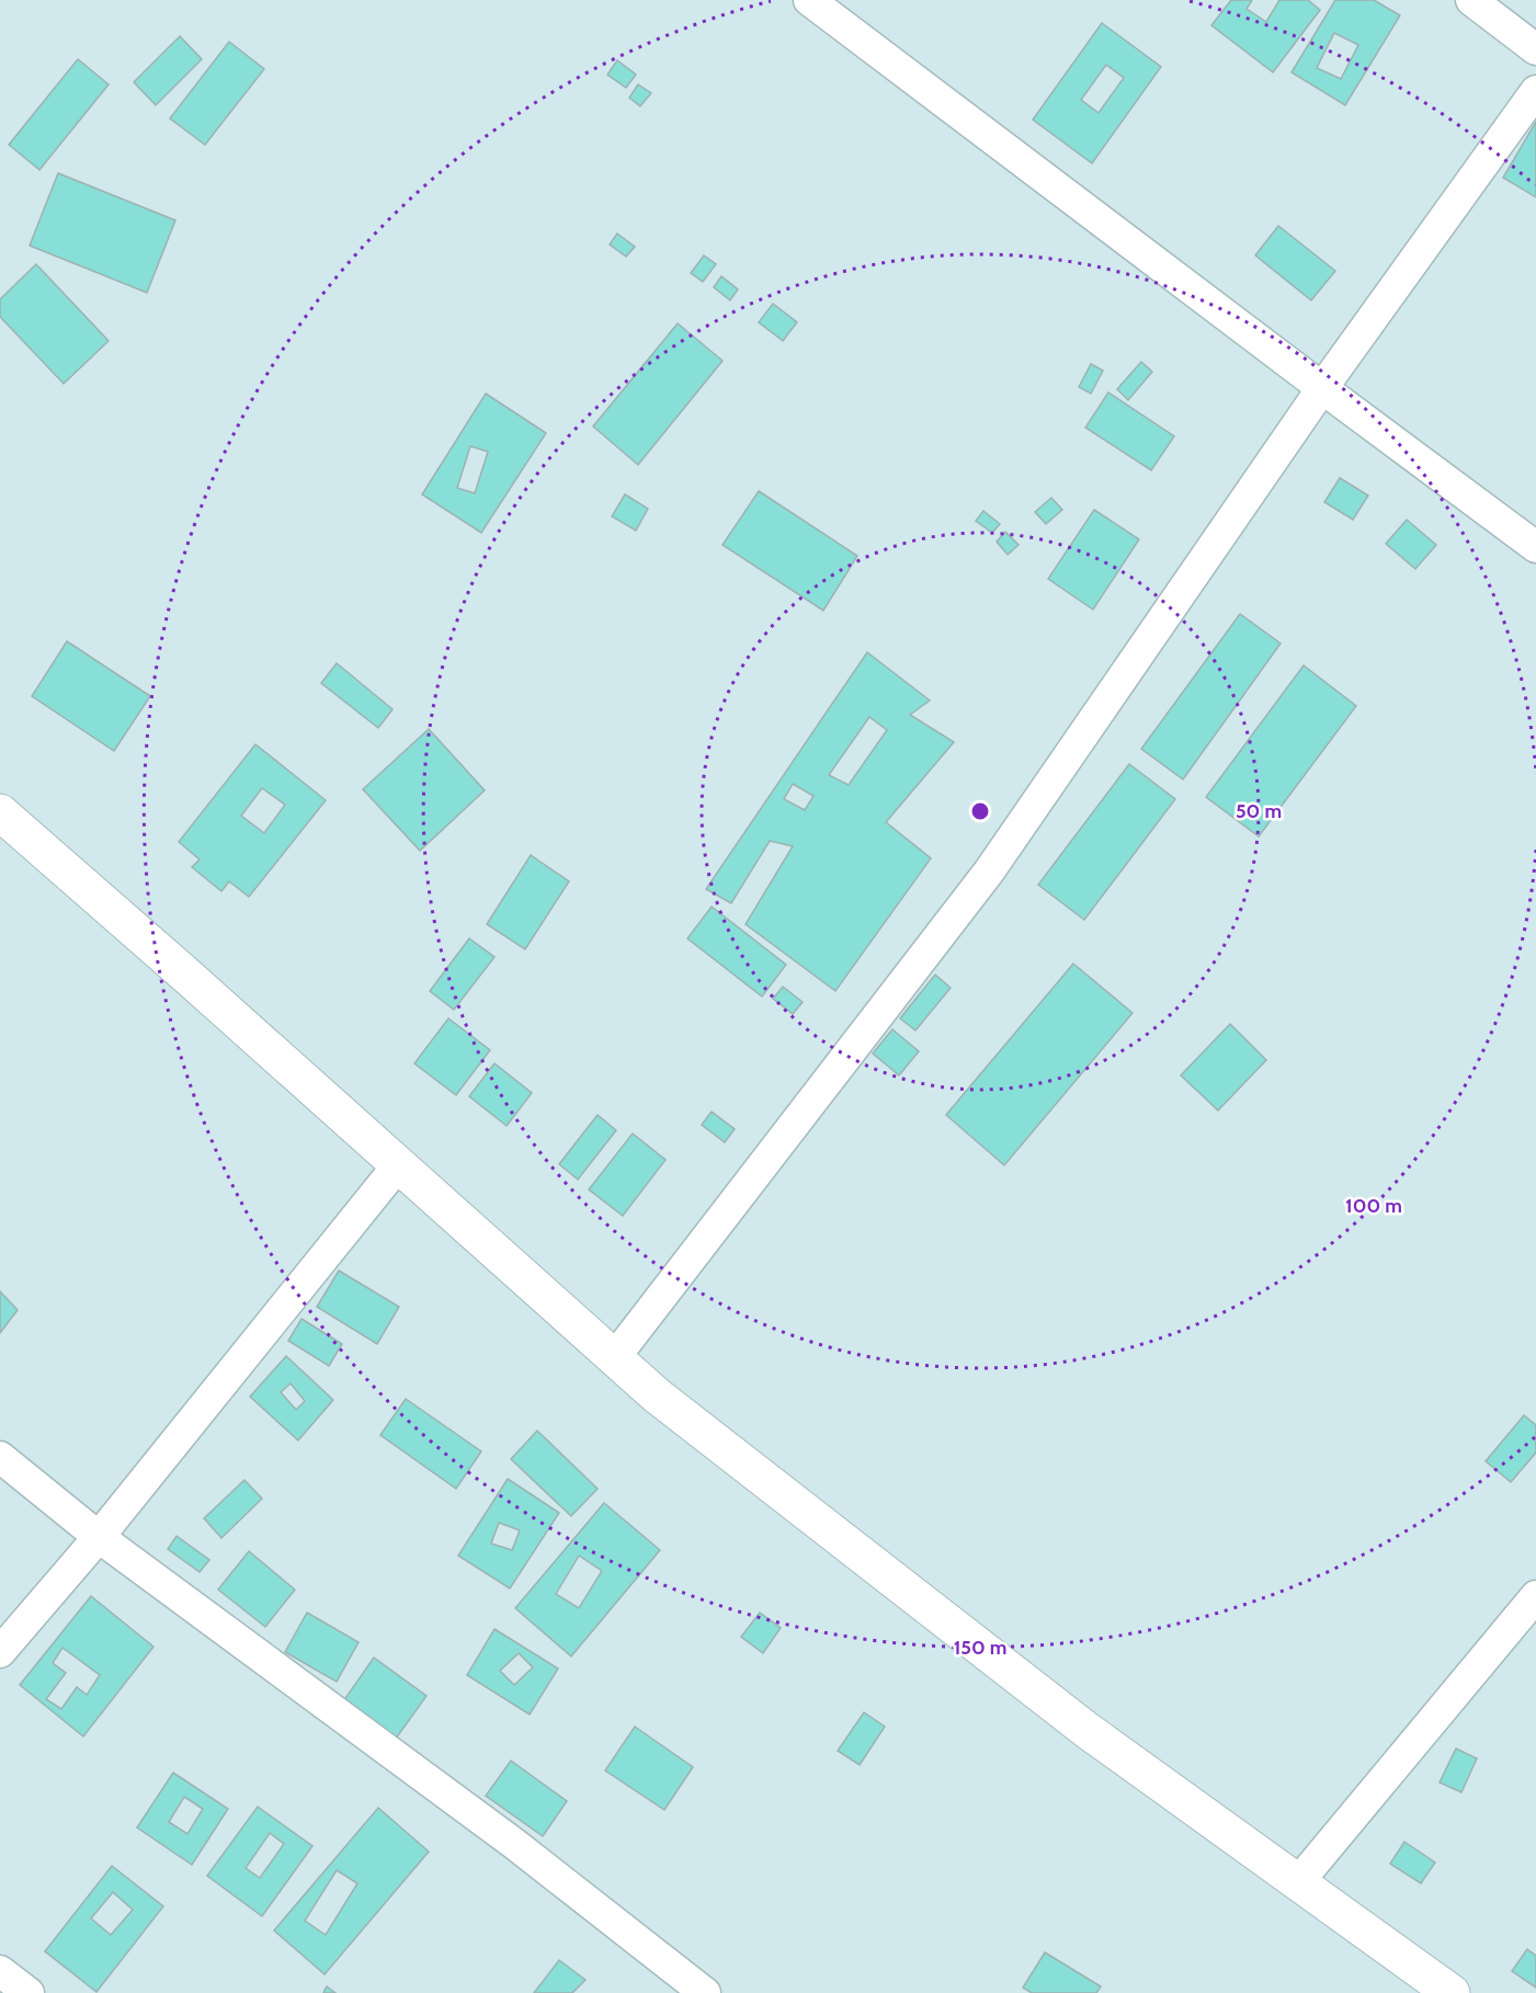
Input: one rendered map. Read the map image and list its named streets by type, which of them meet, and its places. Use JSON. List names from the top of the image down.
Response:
{
  "rings": ["50 m", "100 m", "150 m"]
}
